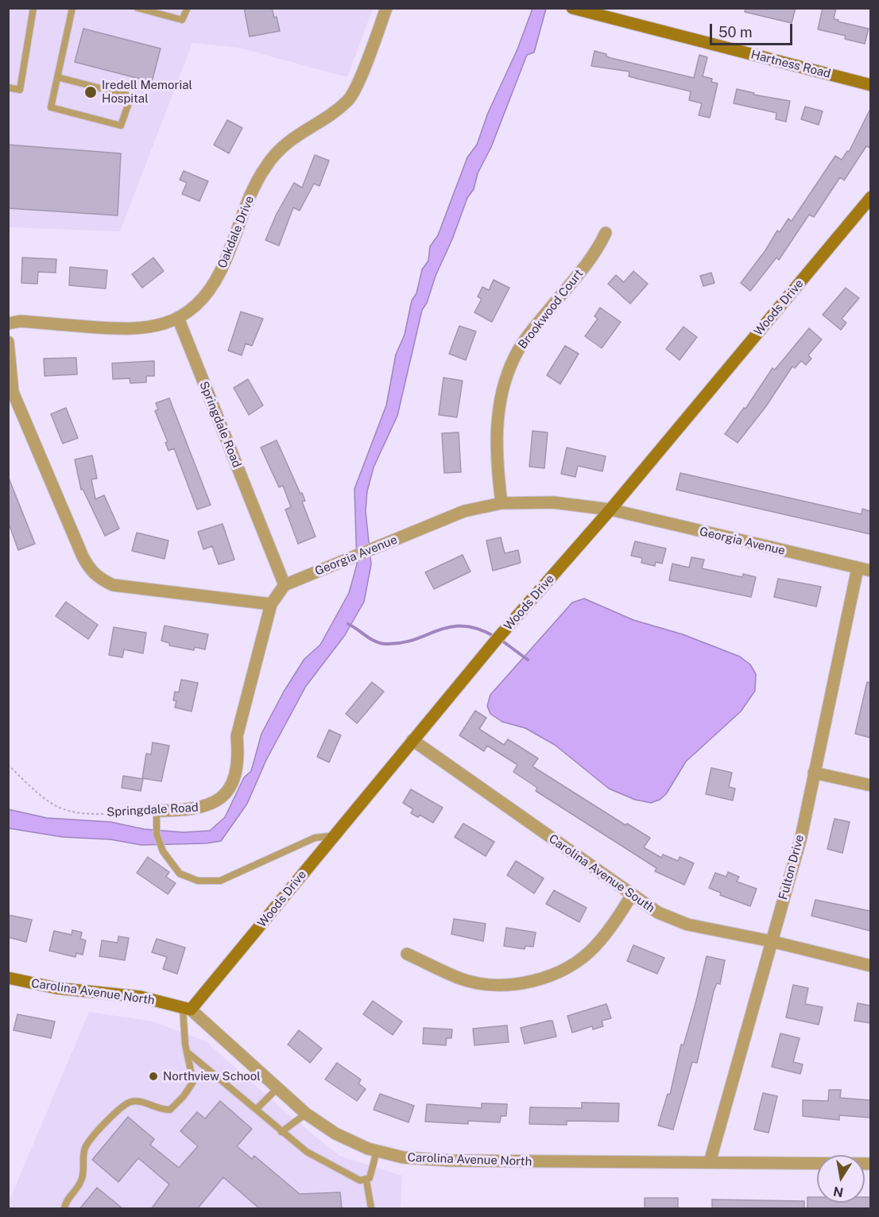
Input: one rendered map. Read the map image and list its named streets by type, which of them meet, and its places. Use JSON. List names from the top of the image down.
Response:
{
  "streets": {
    "street": [
      "Hartness Road",
      "Oakdale Drive",
      "Woods Drive",
      "Brookwood Court",
      "Springdale Road",
      "Georgia Avenue",
      "Fulton Drive",
      "Carolina Avenue South",
      "Carolina Avenue North"
    ]
  },
  "crossings": [
    ["Oakdale Drive", "Springdale Road"],
    ["Woods Drive", "Georgia Avenue"],
    ["Woods Drive", "Carolina Avenue South"],
    ["Woods Drive", "Carolina Avenue North"],
    ["Brookwood Court", "Georgia Avenue"],
    ["Springdale Road", "Georgia Avenue"],
    ["Georgia Avenue", "Fulton Drive"],
    ["Fulton Drive", "Carolina Avenue South"],
    ["Fulton Drive", "Carolina Avenue North"]
  ],
  "places": ["Iredell Memorial Hospital", "Northview School"],
  "scale_bar": "50 m",
  "north": "bottom"
}
